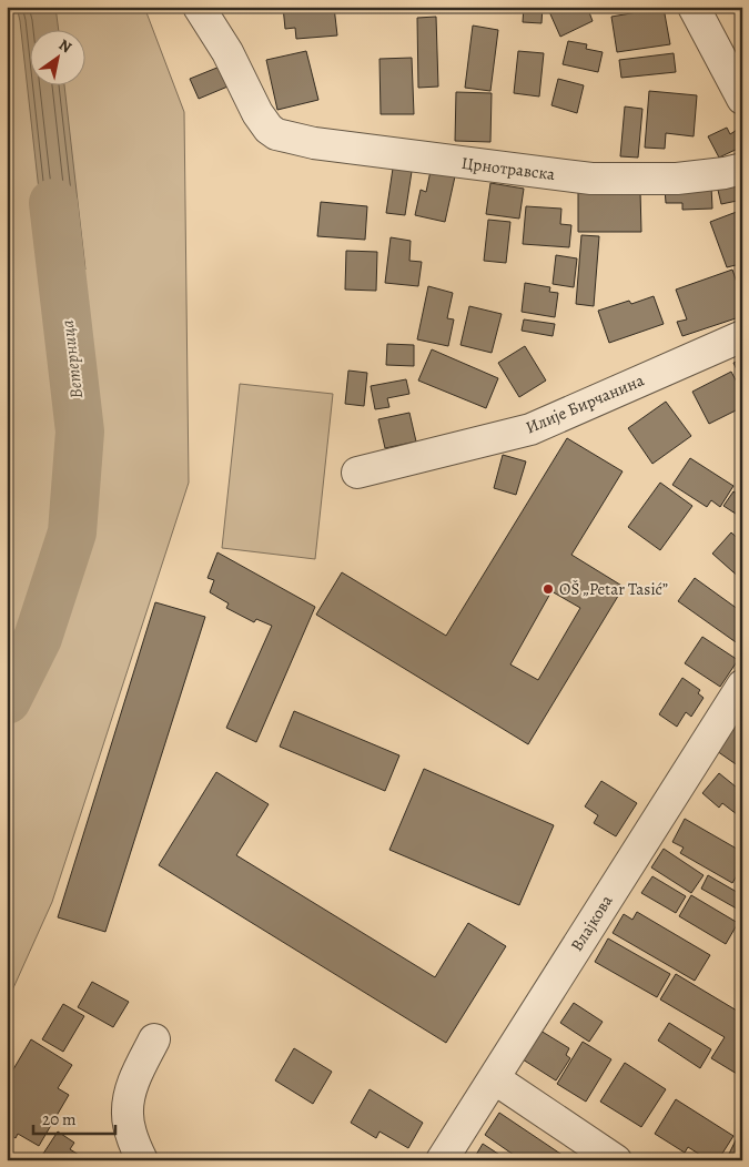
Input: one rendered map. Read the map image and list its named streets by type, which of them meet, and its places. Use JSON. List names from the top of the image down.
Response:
{
  "streets": {
    "street": ["Црнотравска", "Илије Бирчанина", "Влајкова"]
  },
  "water": ["Ветерница"],
  "places": ["OŠ „Petar Tasić”"],
  "scale_bar": "20 m",
  "north": "top right"
}
